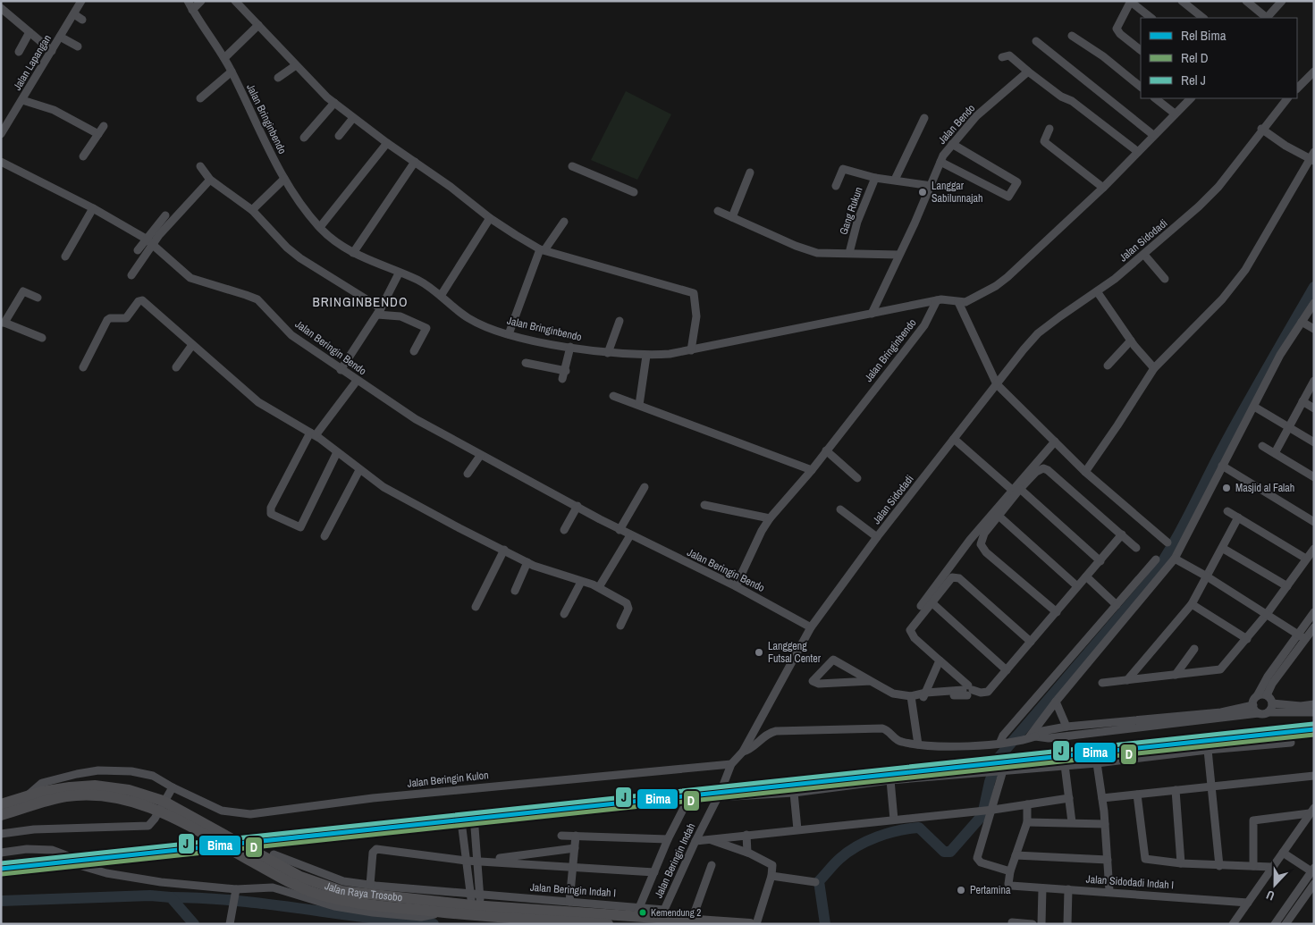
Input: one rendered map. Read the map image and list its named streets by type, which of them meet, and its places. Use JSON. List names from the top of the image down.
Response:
{
  "streets": {
    "highway": ["Jalan Raya Trosobo"],
    "street": [
      "Jalan Lapangan",
      "Jalan Bringinbendo",
      "Jalan Bendo",
      "Gang Rukun",
      "Jalan Sidodadi",
      "Jalan Beringin Bendo",
      "Jalan Beringin Kulon",
      "Jalan Beringin Indah",
      "Jalan Sidodadi Indah I",
      "Jalan Beringin Indah I"
    ]
  },
  "crossings": [
    ["Jalan Bringinbendo", "Jalan Bendo"],
    ["Jalan Bringinbendo", "Jalan Beringin Bendo"],
    ["Jalan Bendo", "Gang Rukun"],
    ["Jalan Sidodadi", "Jalan Beringin Bendo"],
    ["Jalan Beringin Kulon", "Jalan Beringin Indah"],
    ["Jalan Beringin Kulon", "Jalan Raya Trosobo"],
    ["Jalan Beringin Indah", "Jalan Raya Trosobo"],
    ["Jalan Beringin Indah I", "Jalan Raya Trosobo"]
  ],
  "districts": ["BRINGINBENDO"],
  "places": [
    "Langgar Sabilunnajah",
    "Masjid al Falah",
    "Langgeng Futsal Center",
    "Pertamina",
    "Kemendung 2"
  ],
  "lines": ["rail line J", "rail line Bima", "rail line D"],
  "legend": ["Rel Bima", "Rel D", "Rel J"],
  "north": "bottom"
}
